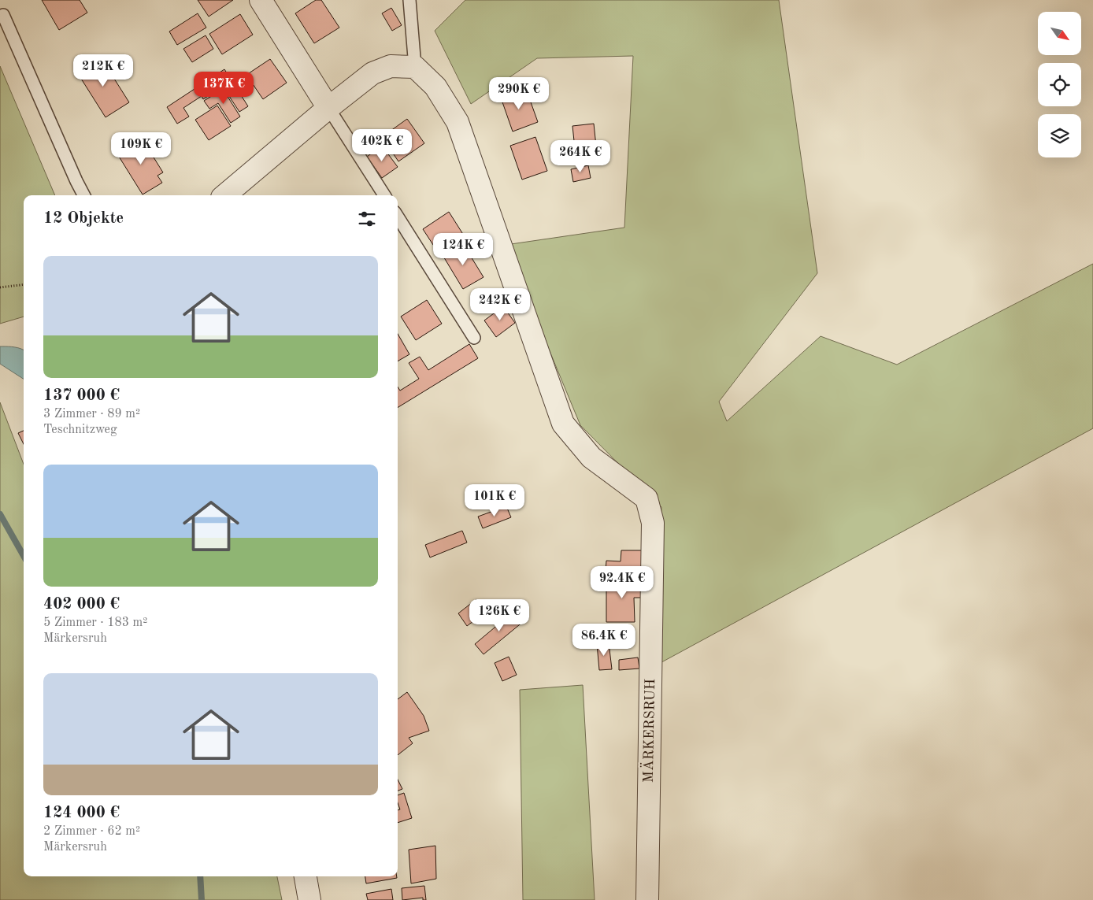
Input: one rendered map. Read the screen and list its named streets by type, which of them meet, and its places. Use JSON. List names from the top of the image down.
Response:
{
  "streets": {
    "street": ["MÄRKERSRUH"]
  },
  "north": "bottom right",
  "page": {
    "price": [
      "212K €",
      "137K €",
      "290K €",
      "402K €",
      "109K €",
      "264K €",
      "124K €",
      "242K €",
      "101K €",
      "92.4K €",
      "126K €",
      "86.4K €"
    ],
    "heading": "12 Objekte",
    "list": [
      {
        "name": "137 000 €",
        "note": "3 Zimmer · 89 m² · Teschnitzweg"
      },
      {
        "name": "402 000 €",
        "note": "5 Zimmer · 183 m² · Märkersruh"
      },
      {
        "name": "124 000 €",
        "note": "2 Zimmer · 62 m² · Märkersruh"
      }
    ]
  }
}
